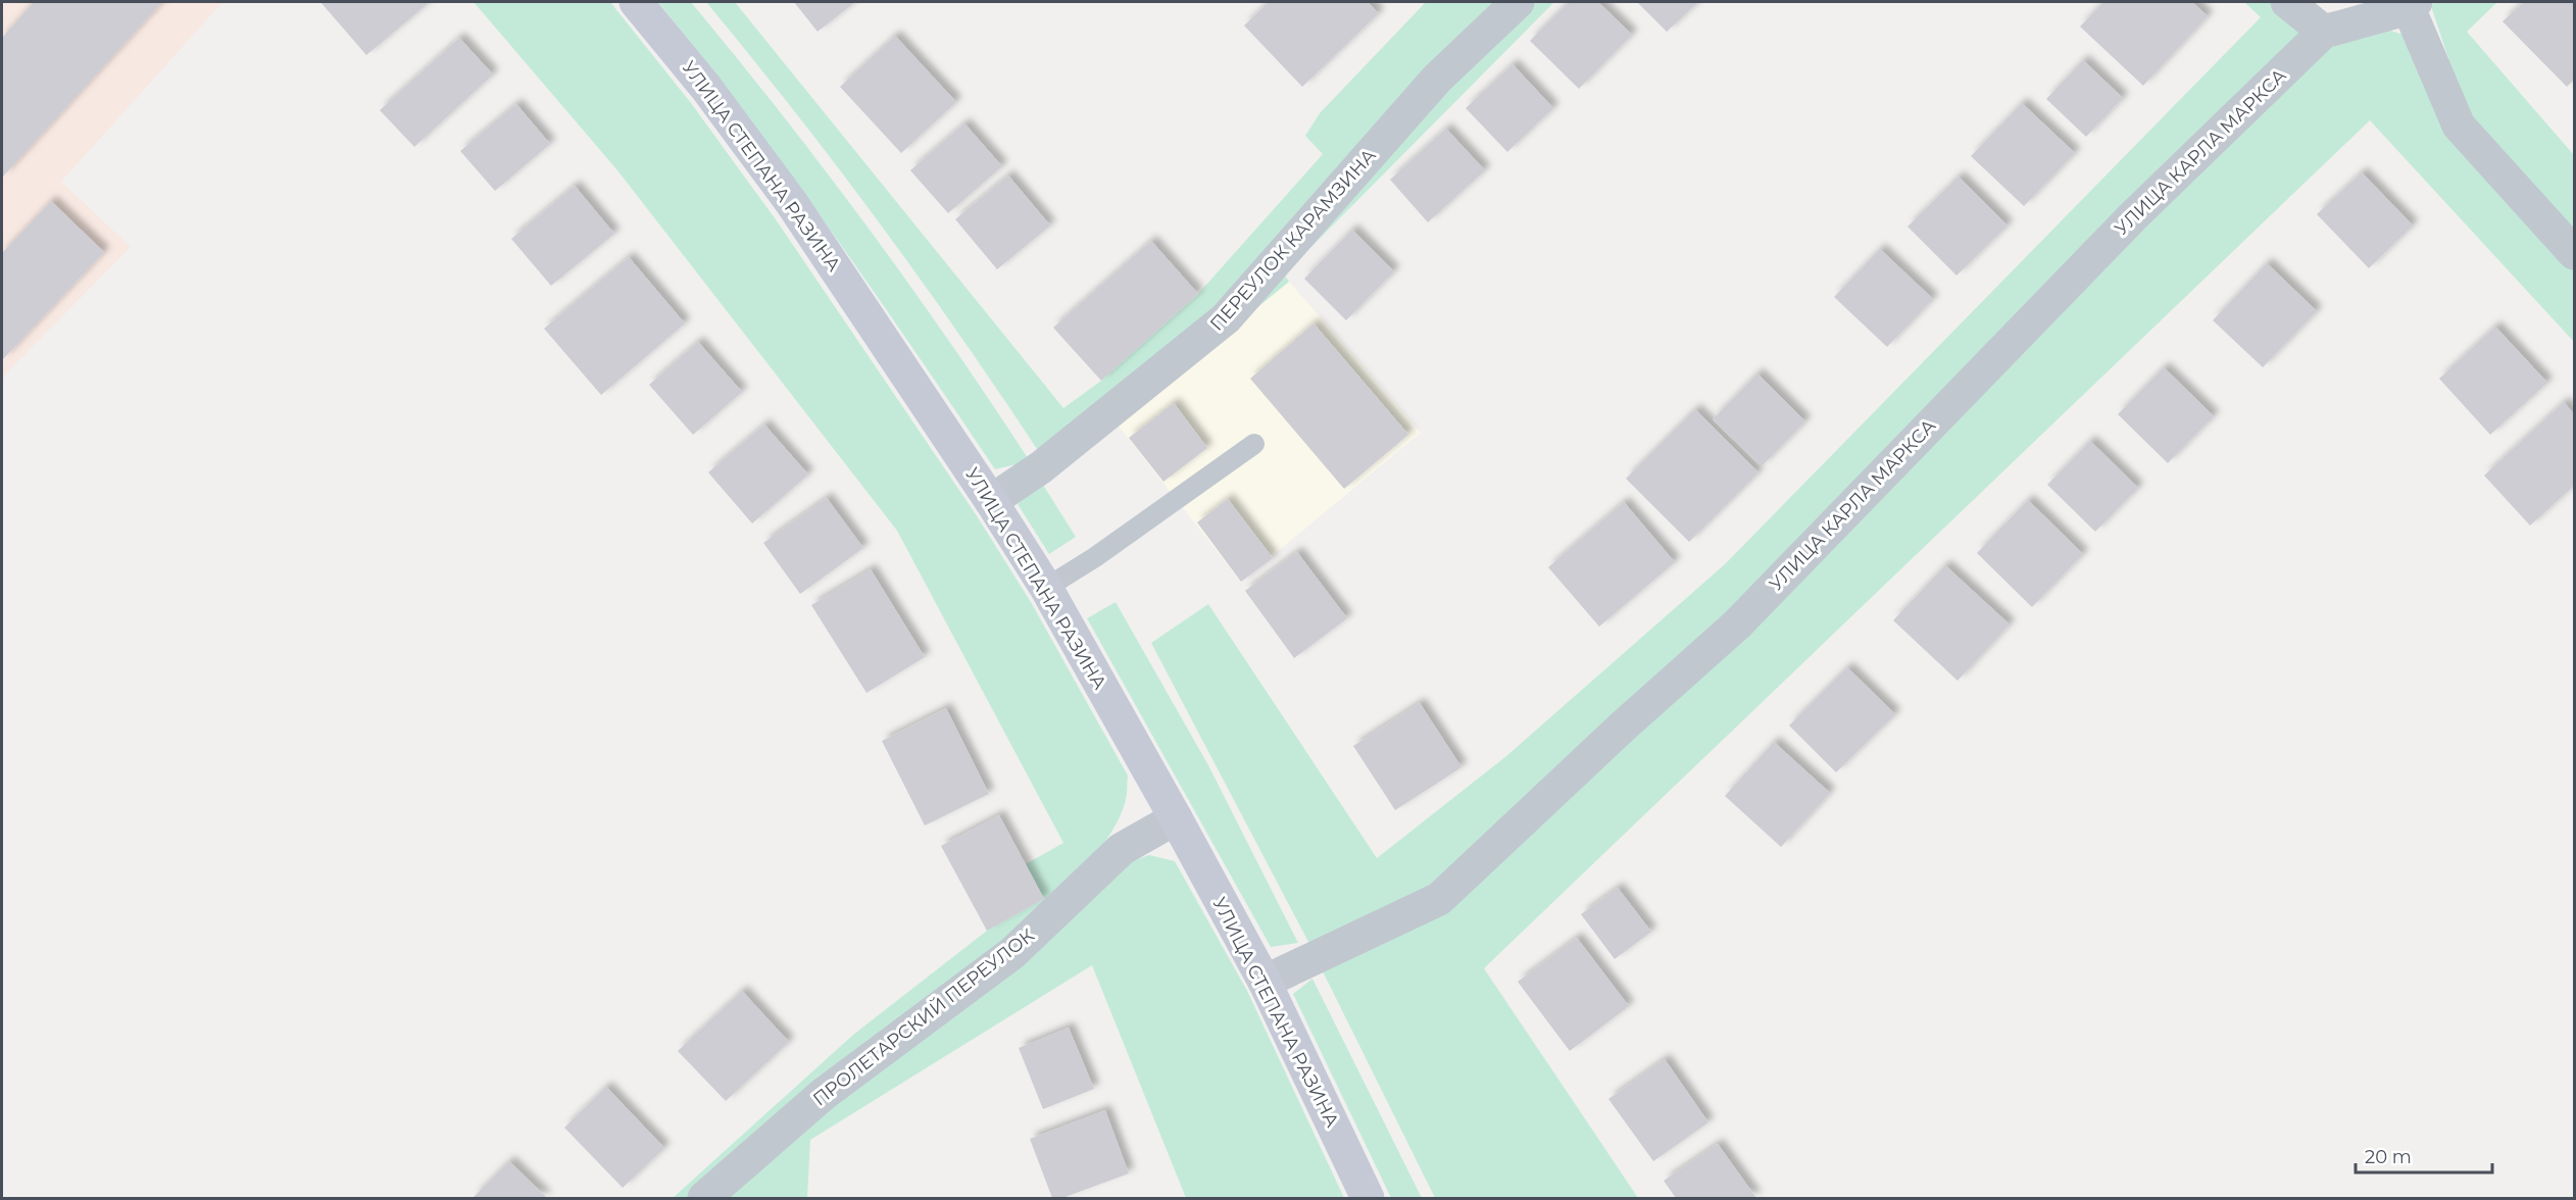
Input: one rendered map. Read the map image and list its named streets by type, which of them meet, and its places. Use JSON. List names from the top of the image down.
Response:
{
  "streets": {
    "main road": ["УЛИЦА СТЕПАНА РАЗИНА"],
    "street": ["УЛИЦА КАРЛА МАРКСА", "ПЕРЕУЛОК КАРАМЗИНА", "ПРОЛЕТАРСКИЙ ПЕРЕУЛОК"]
  },
  "crossings": [
    ["УЛИЦА КАРЛА МАРКСА", "УЛИЦА СТЕПАНА РАЗИНА"],
    ["УЛИЦА СТЕПАНА РАЗИНА", "ПЕРЕУЛОК КАРАМЗИНА"],
    ["УЛИЦА СТЕПАНА РАЗИНА", "ПРОЛЕТАРСКИЙ ПЕРЕУЛОК"]
  ],
  "scale_bar": "20 m"
}
